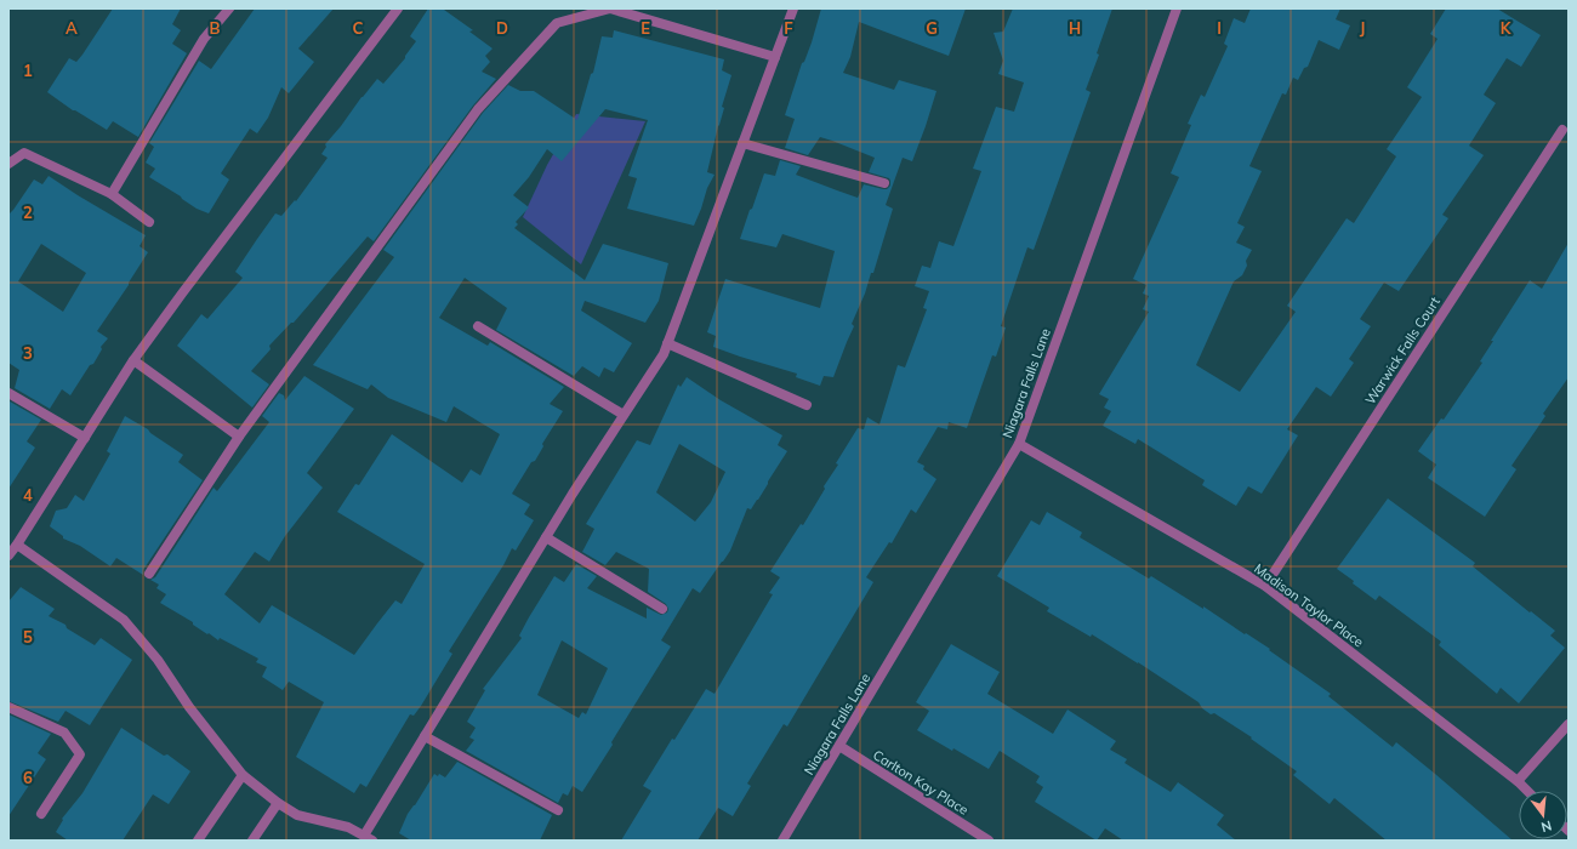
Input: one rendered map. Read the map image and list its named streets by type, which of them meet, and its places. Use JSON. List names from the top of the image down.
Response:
{
  "streets": {
    "street": [
      "Warwick Falls Court",
      "Niagara Falls Lane",
      "Madison Taylor Place",
      "Carlton Kay Place"
    ]
  },
  "crossings": [
    ["Warwick Falls Court", "Madison Taylor Place"],
    ["Niagara Falls Lane", "Madison Taylor Place"],
    ["Niagara Falls Lane", "Carlton Kay Place"]
  ],
  "north": "bottom",
  "grid": {
    "columns": [
      "A",
      "B",
      "C",
      "D",
      "E",
      "F",
      "G",
      "H",
      "I",
      "J",
      "K"
    ],
    "rows": [
      "1",
      "2",
      "3",
      "4",
      "5",
      "6"
    ]
  }
}
